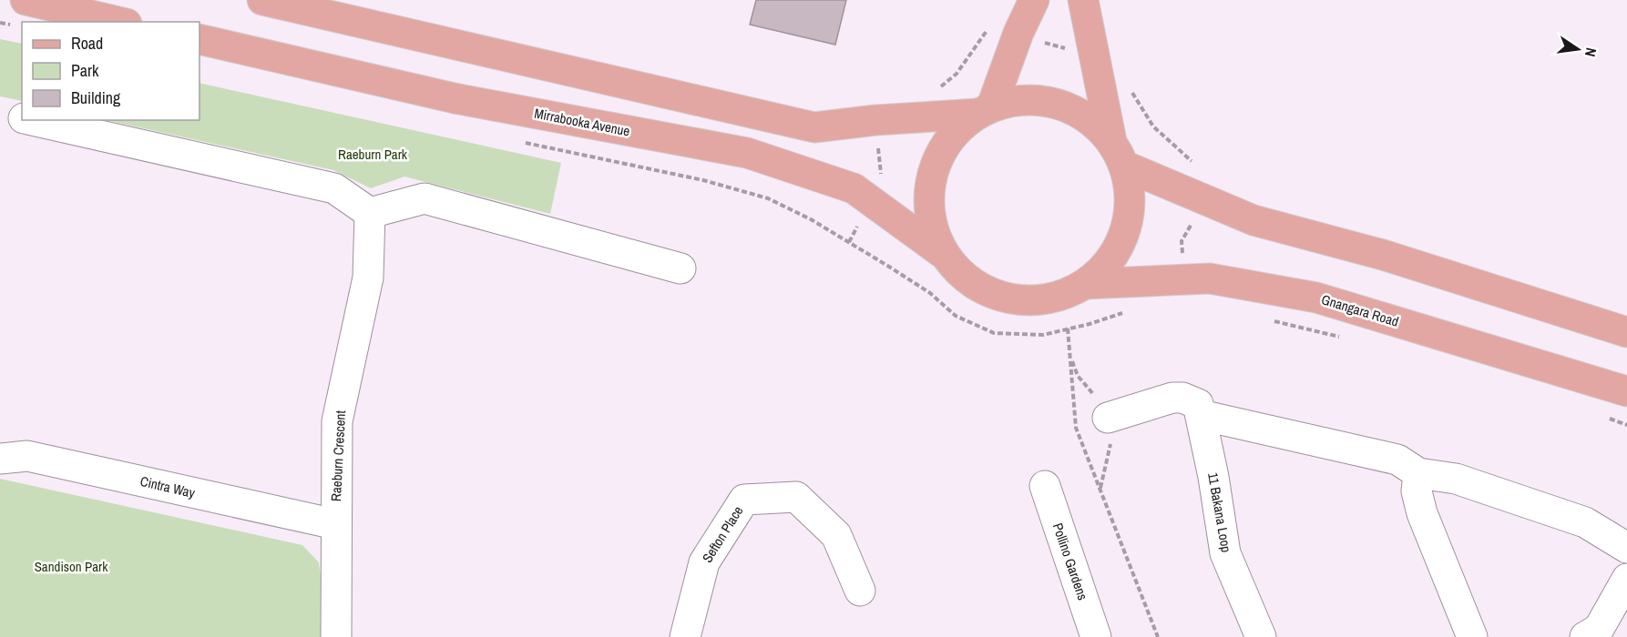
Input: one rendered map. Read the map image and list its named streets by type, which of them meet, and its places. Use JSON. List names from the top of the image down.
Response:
{
  "streets": {
    "main road": ["Mirrabooka Avenue", "Gnangara Road"],
    "street": [
      "Raeburn Crescent",
      "Cintra Way",
      "11 Bakana Loop",
      "Sefton Place",
      "Pollino Gardens"
    ]
  },
  "crossings": [
    ["Raeburn Crescent", "Cintra Way"]
  ],
  "parks": ["Raeburn Park", "Sandison Park"],
  "legend": ["Road", "Park", "Building"],
  "north": "right"
}
